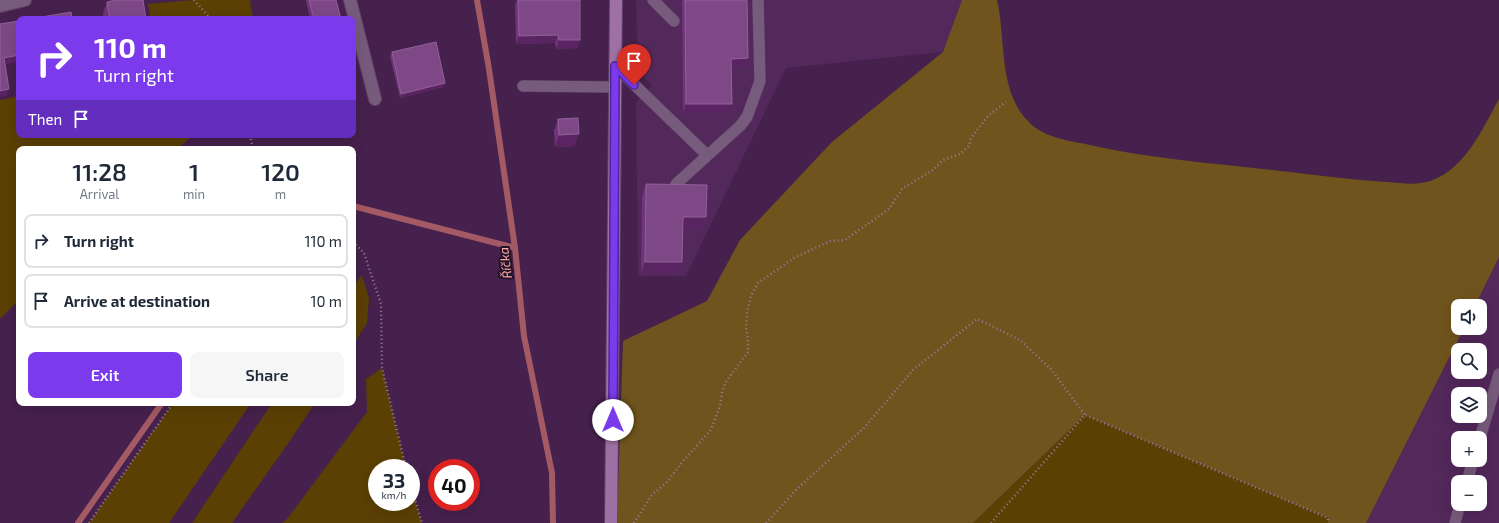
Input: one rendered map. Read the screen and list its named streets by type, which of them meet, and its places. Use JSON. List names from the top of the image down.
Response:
{
  "water": ["Říčka"],
  "page": {
    "turn": ["110 m", "Turn right"],
    "then": "Then",
    "eta": [
      "11:28",
      "Arrival",
      "1",
      "min",
      "120",
      "m"
    ],
    "list": [
      {
        "name": "Turn right",
        "value": "110 m"
      },
      {
        "name": "Arrive at destination",
        "value": "10 m"
      }
    ],
    "map_buttons": ["+", "−"],
    "buttons": ["Exit", "Share"],
    "speed": "33 km/h",
    "limit": "40"
  }
}
